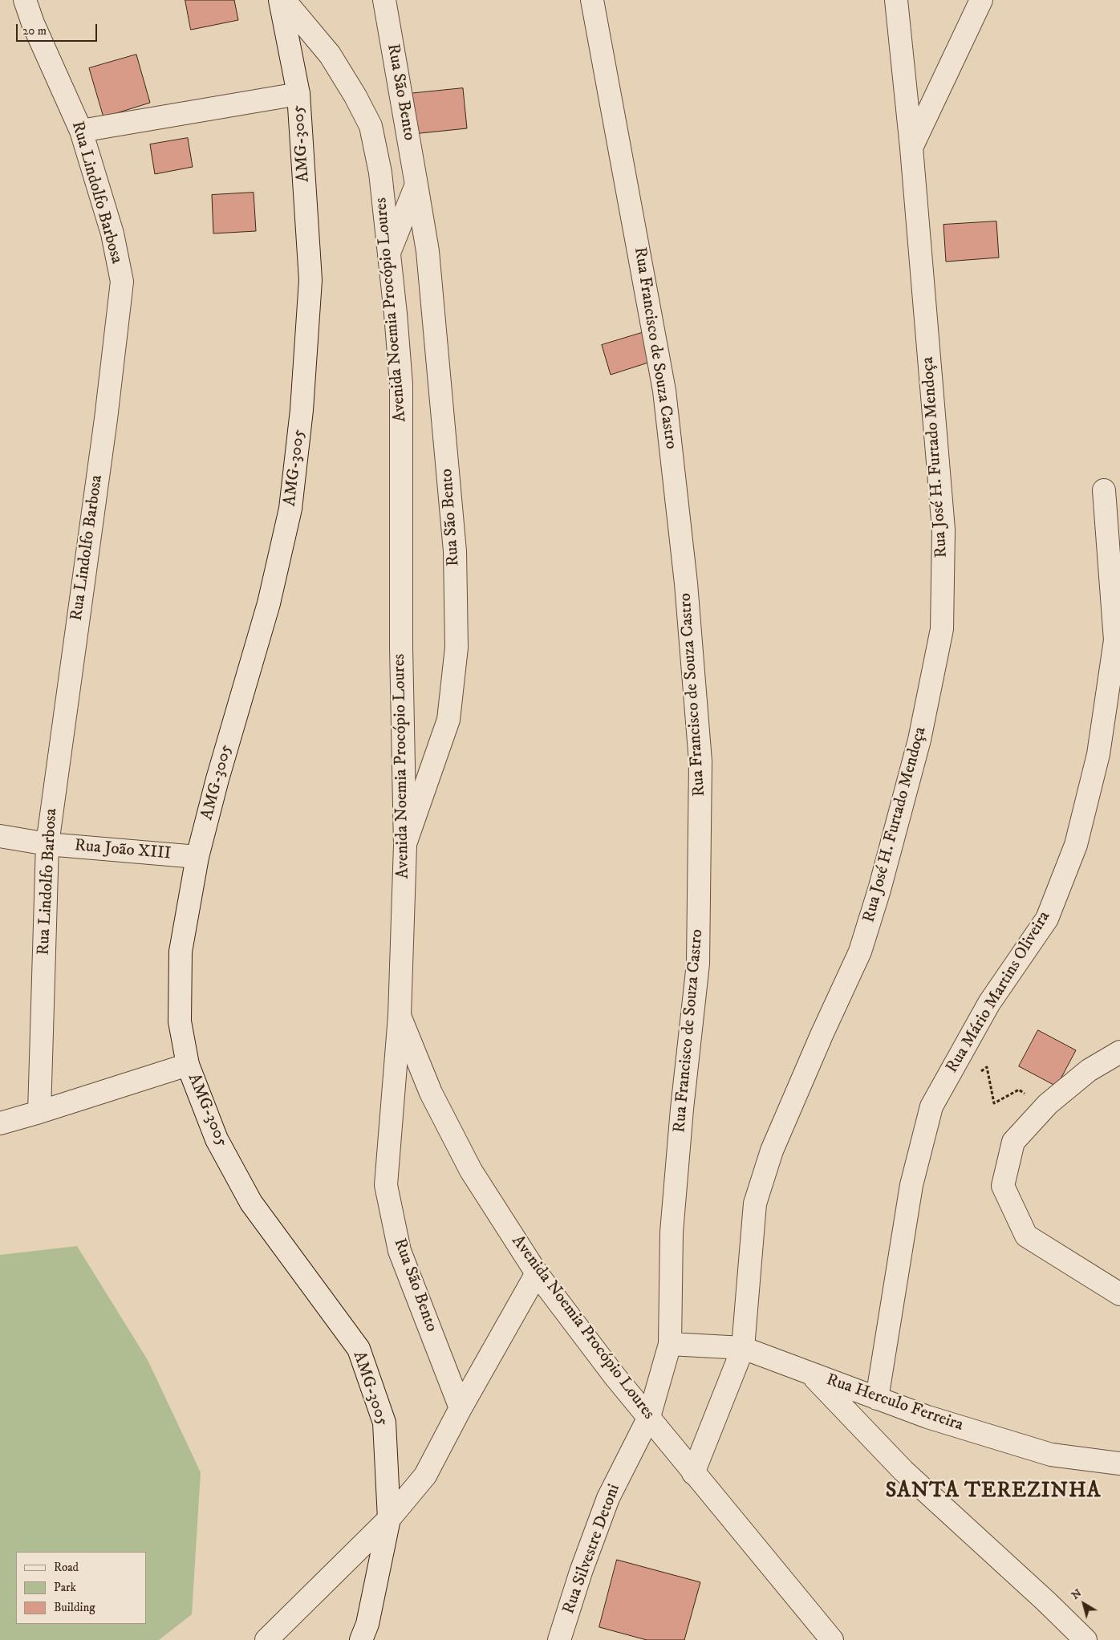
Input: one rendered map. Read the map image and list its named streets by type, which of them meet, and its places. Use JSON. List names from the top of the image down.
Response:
{
  "streets": {
    "street": [
      "Rua São Bento",
      "AMG-3005",
      "Rua Lindolfo Barbosa",
      "Avenida Noemia Procópio Loures",
      "Rua Francisco de Souza Castro",
      "Rua José H. Furtado Mendoça",
      "Rua João XIII",
      "Rua Mário Martins Oliveira",
      "Rua Herculo Ferreira",
      "Rua Silvestre Detoni"
    ]
  },
  "crossings": [
    ["Rua São Bento", "Avenida Noemia Procópio Loures"],
    ["AMG-3005", "Rua João XIII"],
    ["Rua Lindolfo Barbosa", "Rua João XIII"],
    ["Avenida Noemia Procópio Loures", "Rua Francisco de Souza Castro"],
    ["Avenida Noemia Procópio Loures", "Rua José H. Furtado Mendoça"],
    ["Avenida Noemia Procópio Loures", "Rua Silvestre Detoni"],
    ["Rua Francisco de Souza Castro", "Rua Herculo Ferreira"],
    ["Rua Francisco de Souza Castro", "Rua Silvestre Detoni"],
    ["Rua José H. Furtado Mendoça", "Rua Herculo Ferreira"],
    ["Rua Mário Martins Oliveira", "Rua Herculo Ferreira"]
  ],
  "districts": ["SANTA TEREZINHA"],
  "legend": ["Road", "Park", "Building"],
  "scale_bar": "20 m",
  "north": "top left"
}
